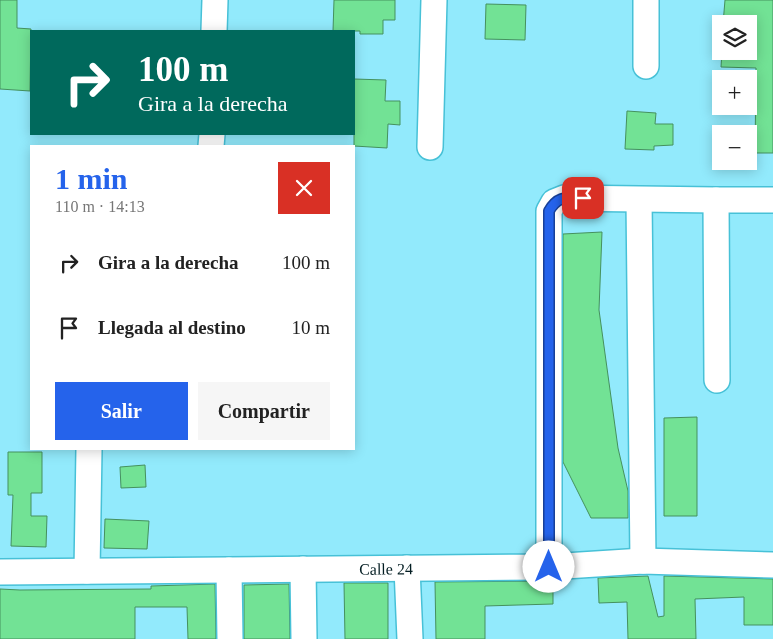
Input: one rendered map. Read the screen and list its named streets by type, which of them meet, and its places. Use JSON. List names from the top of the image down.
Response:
{
  "streets": {
    "street": ["Calle 24"]
  },
  "page": {
    "map_buttons": ["+", "−"],
    "turn": ["100 m", "Gira a la derecha"],
    "heading": ["1 min", "110 m · 14:13"],
    "list": [
      {
        "name": "Gira a la derecha",
        "value": "100 m"
      },
      {
        "name": "Llegada al destino",
        "value": "10 m"
      }
    ],
    "buttons": ["Salir", "Compartir"]
  }
}
